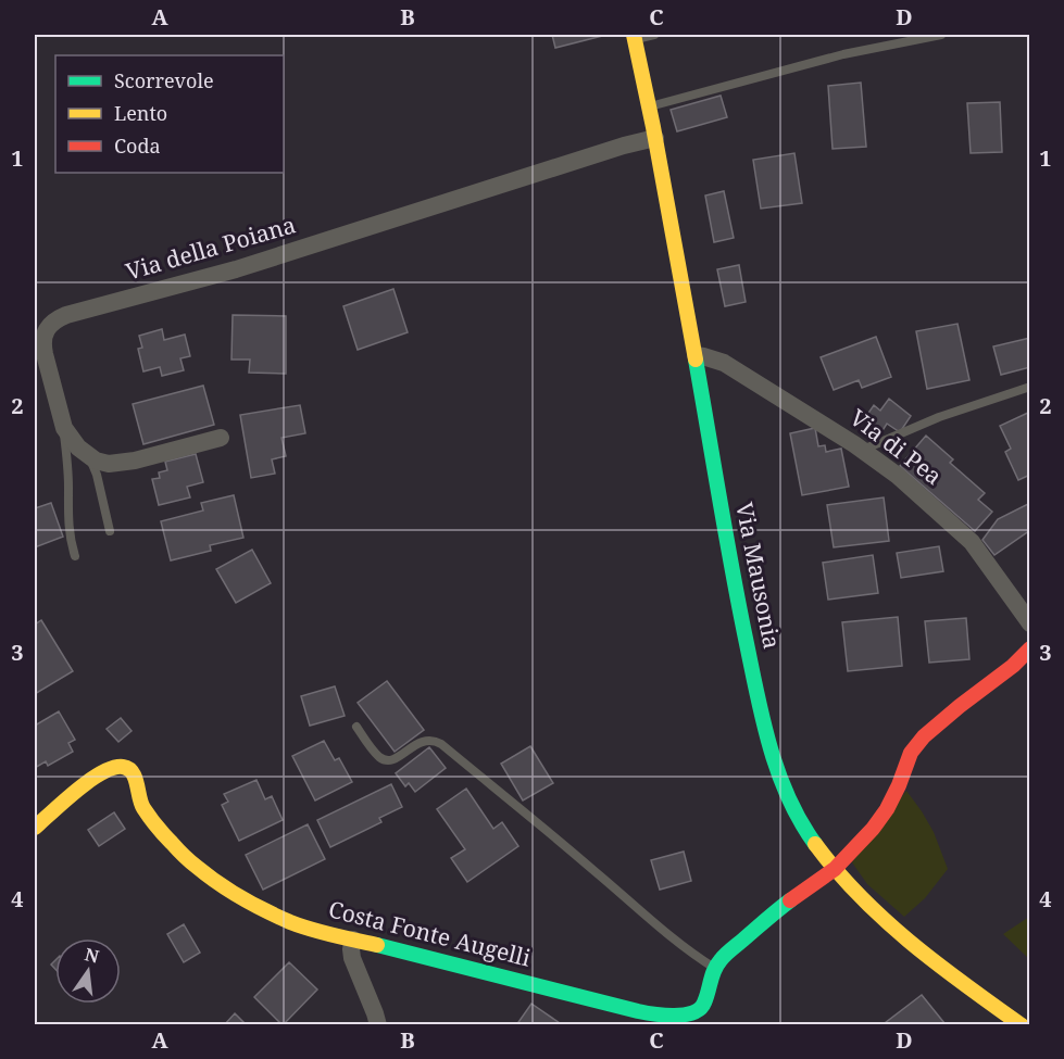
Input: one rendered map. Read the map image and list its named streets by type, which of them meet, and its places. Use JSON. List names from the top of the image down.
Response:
{
  "streets": {
    "street": [
      "Via della Poiana",
      "Via di Pea",
      "Via Mausonia",
      "Costa Fonte Augelli"
    ]
  },
  "crossings": [
    ["Via della Poiana", "Via Mausonia"],
    ["Via di Pea", "Via Mausonia"]
  ],
  "legend": ["Scorrevole", "Lento", "Coda"],
  "north": "top",
  "grid": {
    "columns": [
      "A",
      "B",
      "C",
      "D"
    ],
    "rows": [
      "1",
      "2",
      "3",
      "4"
    ]
  }
}
